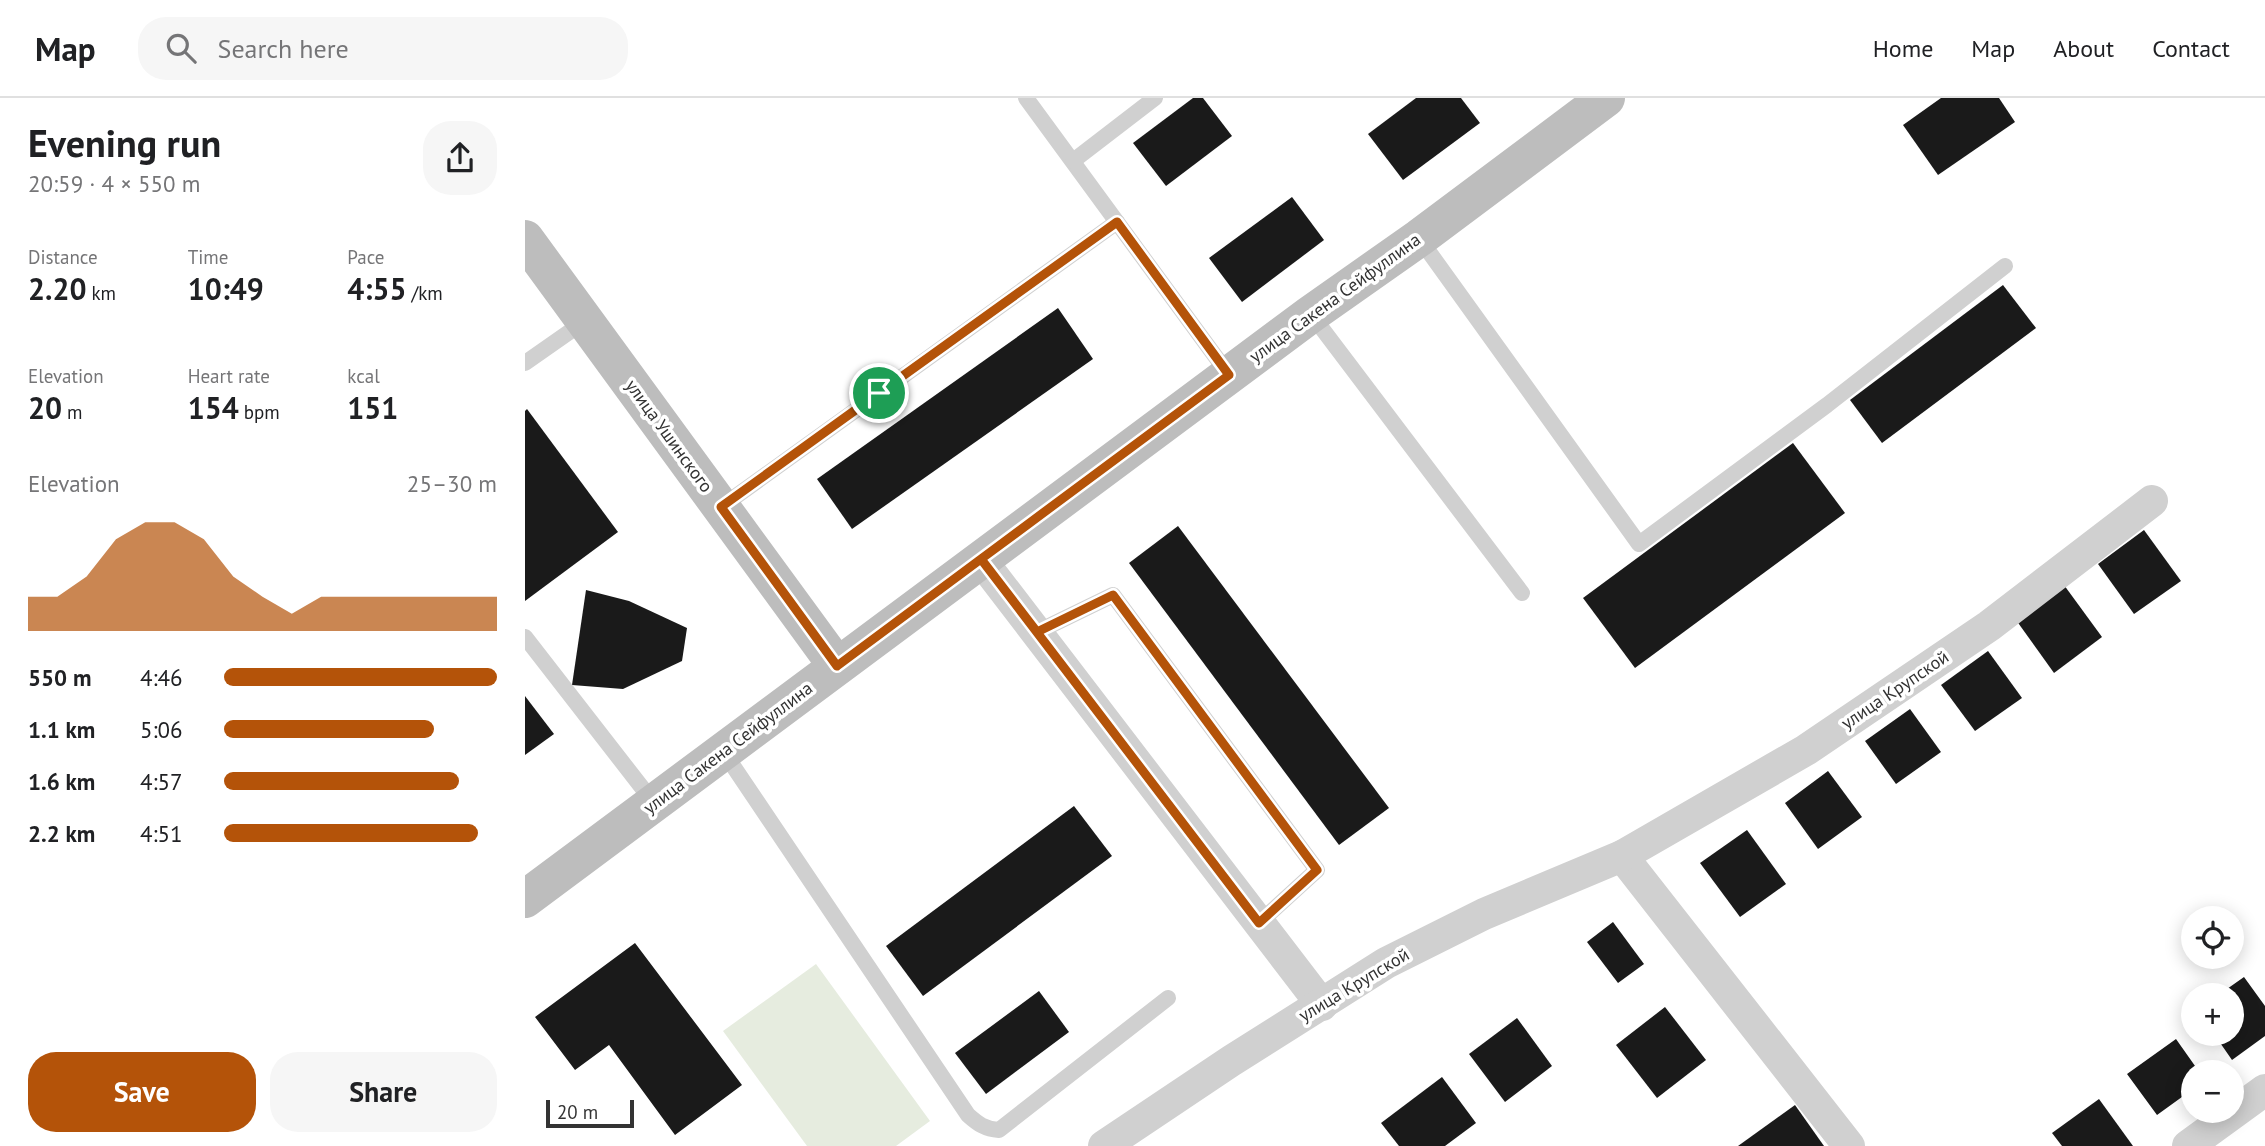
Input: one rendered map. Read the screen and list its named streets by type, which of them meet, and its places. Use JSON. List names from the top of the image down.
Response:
{
  "streets": {
    "street": ["улица Сакена Сейфуллина", "улица Ушинского", "улица Крупской"]
  },
  "crossings": [
    ["улица Сакена Сейфуллина", "улица Ушинского"]
  ],
  "scale_bar": "20 m",
  "page": {
    "header": "Map",
    "search": "Search here",
    "nav": [
      "Home",
      "Map",
      "About",
      "Contact"
    ],
    "heading": ["Evening run", "20:59 · 4 × 550 m"],
    "stats": [
      ["Distance", "2.20 km"],
      ["Time", "10:49"],
      ["Pace", "4:55 /km"],
      ["Elevation", "20 m"],
      ["Heart rate", "154 bpm"],
      ["kcal", "151"]
    ],
    "chart": ["Elevation", "25–30 m"],
    "list": [
      {
        "name": "550 m",
        "note": "4:46"
      },
      {
        "name": "1.1 km",
        "note": "5:06"
      },
      {
        "name": "1.6 km",
        "note": "4:57"
      },
      {
        "name": "2.2 km",
        "note": "4:51"
      }
    ],
    "map_buttons": ["+", "−"],
    "buttons": ["Save", "Share"],
    "scale": "20 m"
  }
}
